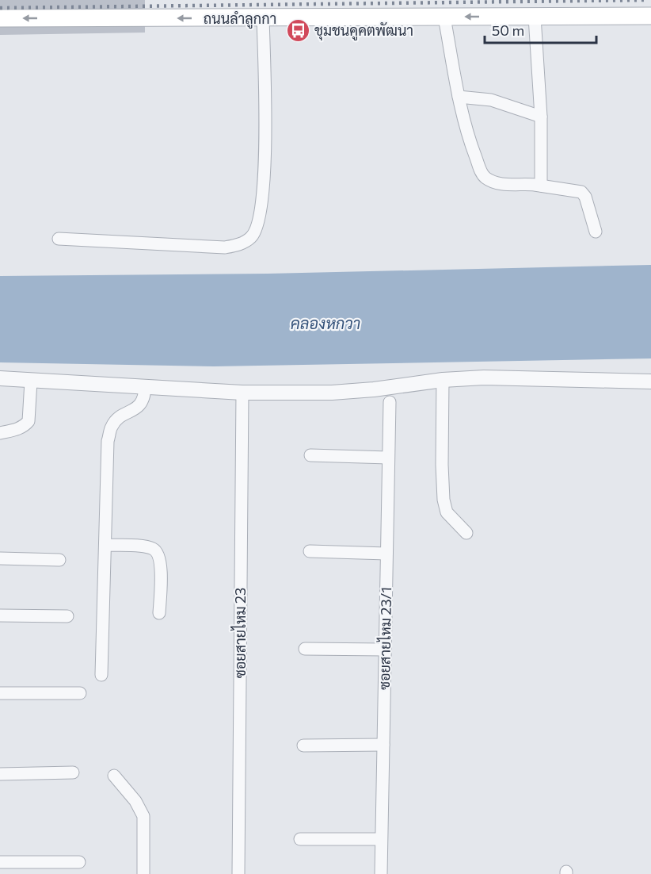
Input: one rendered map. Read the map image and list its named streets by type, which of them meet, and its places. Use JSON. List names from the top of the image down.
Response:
{
  "streets": {
    "main road": ["ถนนลำลูกกา"],
    "street": ["ซอยสายไหม 23", "ซอยสายไหม 23/1"]
  },
  "one_way": ["ถนนลำลูกกา"],
  "water": ["คลองหกวา"],
  "places": {
    "bus stop": ["ชุมชนคูคตพัฒนา"]
  },
  "scale_bar": "50 m"
}
